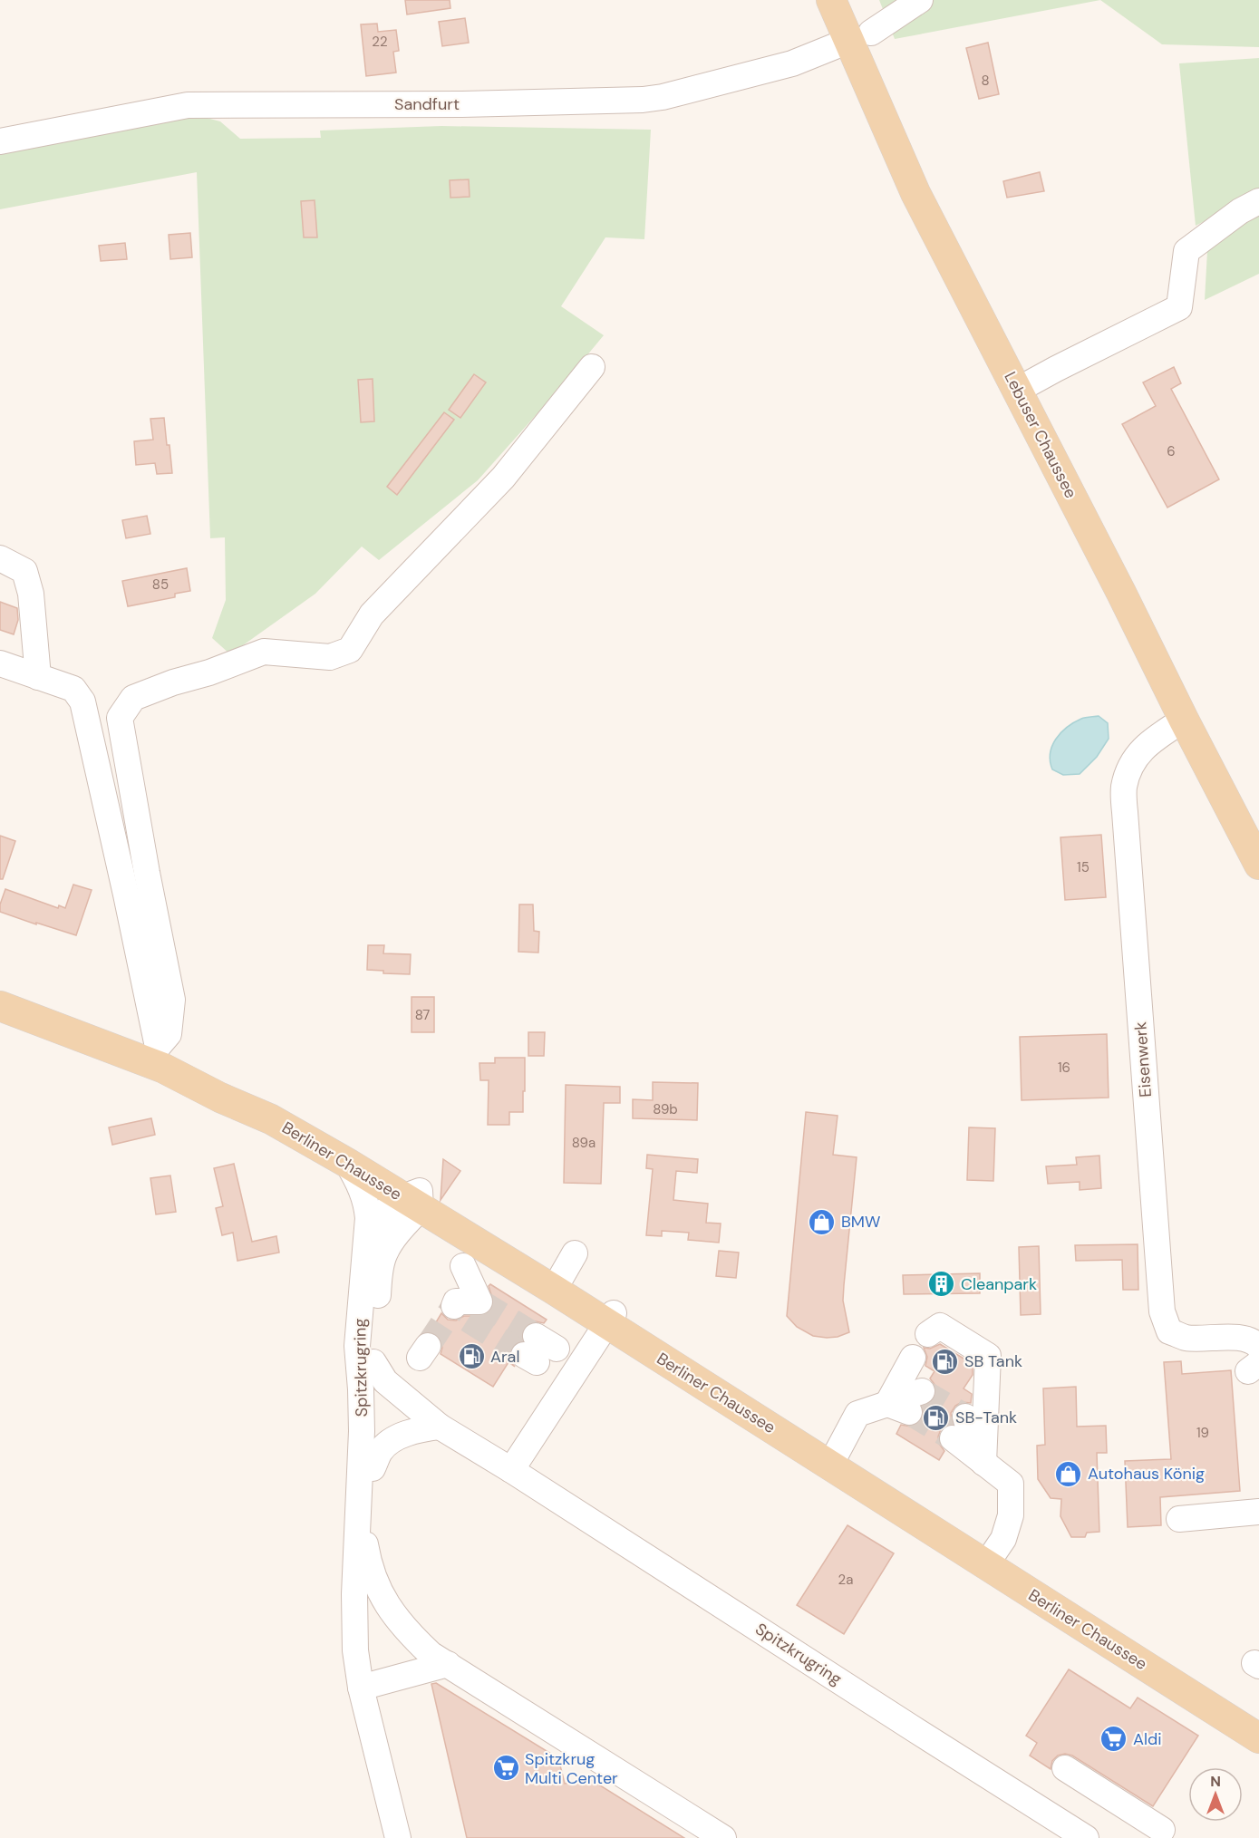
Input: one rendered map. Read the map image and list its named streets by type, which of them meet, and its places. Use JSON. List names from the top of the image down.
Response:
{
  "streets": {
    "main road": ["Lebuser Chaussee", "Berliner Chaussee"],
    "street": ["Sandfurt", "Eisenwerk", "Spitzkrugring"]
  },
  "crossings": [
    ["Sandfurt", "Lebuser Chaussee"],
    ["Lebuser Chaussee", "Eisenwerk"],
    ["Berliner Chaussee", "Spitzkrugring"]
  ],
  "places": {
    "shop": ["BMW", "Autohaus König"],
    "building": ["Cleanpark"],
    "fuel station": ["Aral", "SB Tank", "SB-Tank"],
    "supermarket": ["Aldi", "Spitzkrug Multi Center"]
  },
  "house_numbers": [
    "22",
    "8",
    "6",
    "85",
    "15",
    "87",
    "16",
    "89b",
    "89a",
    "19",
    "2a"
  ],
  "north": "top"
}
